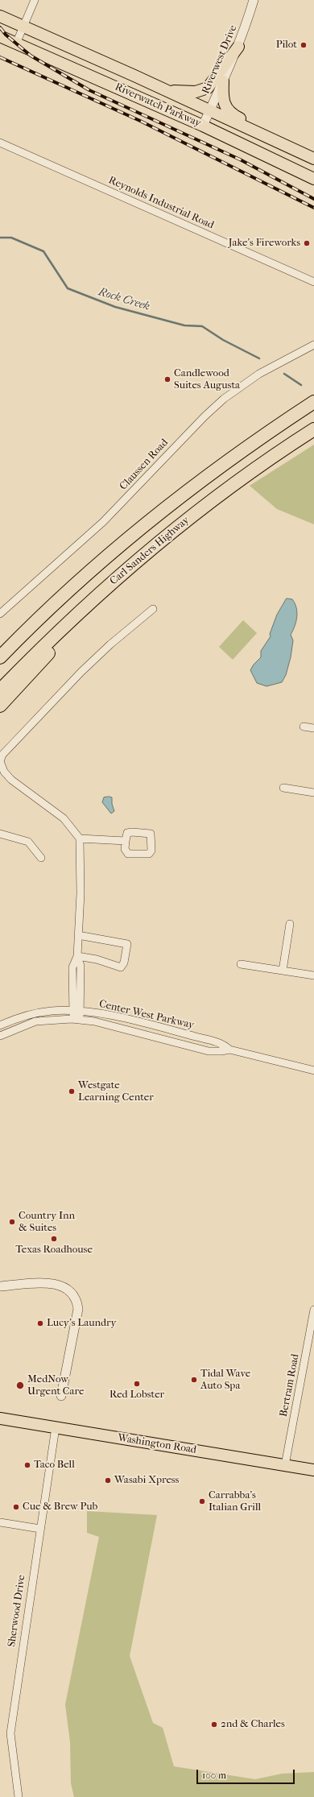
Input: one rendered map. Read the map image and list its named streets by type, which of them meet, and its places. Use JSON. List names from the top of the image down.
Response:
{
  "streets": {
    "highway": ["Carl Sanders Highway"],
    "main road": ["Riverwatch Parkway", "Washington Road"],
    "street": [
      "Riverwest Drive",
      "Reynolds Industrial Road",
      "Claussen Road",
      "Center West Parkway",
      "Bertram Road",
      "Sherwood Drive"
    ]
  },
  "crossings": [
    ["Riverwest Drive", "Riverwatch Parkway"],
    ["Bertram Road", "Washington Road"],
    ["Washington Road", "Sherwood Drive"]
  ],
  "water": ["Rock Creek"],
  "places": [
    "Pilot",
    "Jake's Fireworks",
    "Candlewood Suites Augusta",
    "Westgate Learning Center",
    "Country Inn & Suites",
    "Texas Roadhouse",
    "Lucy's Laundry",
    "Tidal Wave Auto Spa",
    "Red Lobster",
    "MedNow Urgent Care",
    "Taco Bell",
    "Wasabi Xpress",
    "Carrabba's Italian Grill",
    "Cue & Brew Pub",
    "2nd & Charles"
  ],
  "scale_bar": "100 m"
}
